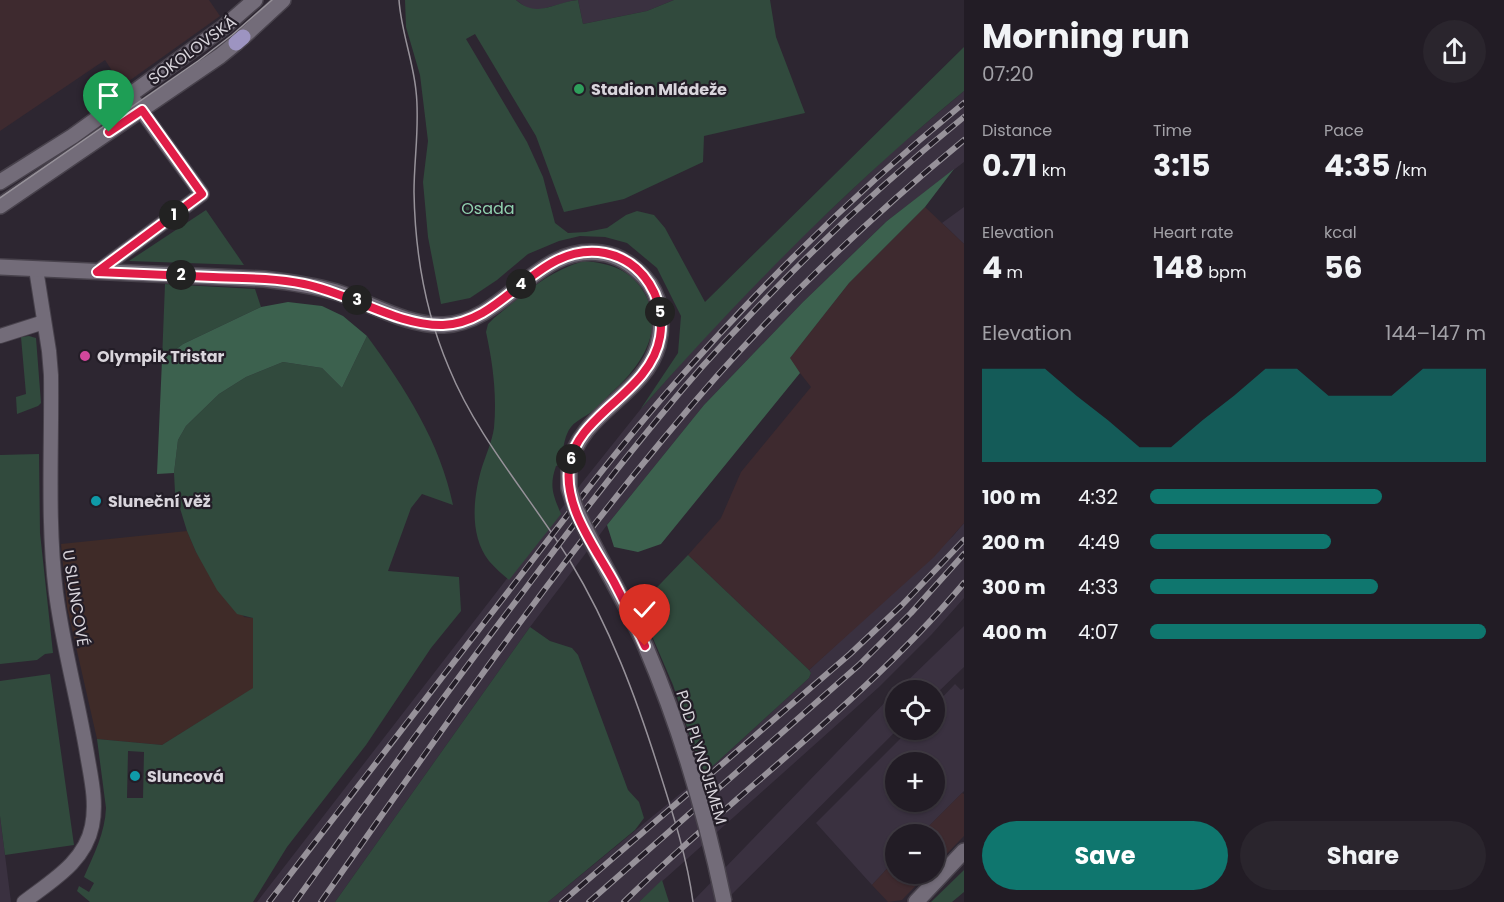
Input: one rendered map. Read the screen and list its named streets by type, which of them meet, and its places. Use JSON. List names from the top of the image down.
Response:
{
  "streets": {
    "main road": ["SOKOLOVSKÁ", "POD PLYNOJEMEM"],
    "street": ["U SLUNCOVÉ"]
  },
  "crossings": [
    ["U SLUNCOVÉ", "POD PLYNOJEMEM"]
  ],
  "parks": ["Osada"],
  "places": [
    "Stadion Mládeže",
    "Olympik Tristar",
    "Sluneční věž",
    "Sluncová"
  ],
  "page": {
    "heading": ["Morning run", "07:20"],
    "stats": [
      ["Distance", "0.71 km"],
      ["Time", "3:15"],
      ["Pace", "4:35 /km"],
      ["Elevation", "4 m"],
      ["Heart rate", "148 bpm"],
      ["kcal", "56"]
    ],
    "pins": [
      "1",
      "2",
      "4",
      "3",
      "5",
      "6"
    ],
    "chart": ["Elevation", "144–147 m"],
    "list": [
      {
        "name": "100 m",
        "note": "4:32"
      },
      {
        "name": "200 m",
        "note": "4:49"
      },
      {
        "name": "300 m",
        "note": "4:33"
      },
      {
        "name": "400 m",
        "note": "4:07"
      }
    ],
    "map_buttons": ["+", "−"],
    "buttons": ["Save", "Share"]
  }
}
